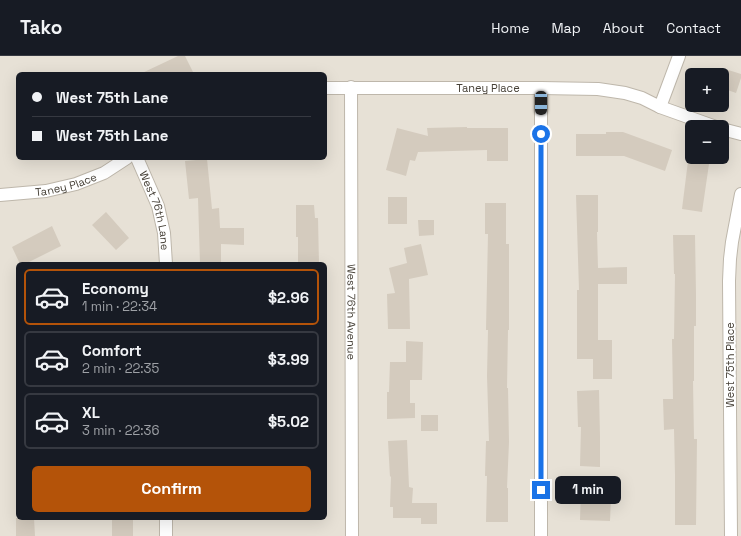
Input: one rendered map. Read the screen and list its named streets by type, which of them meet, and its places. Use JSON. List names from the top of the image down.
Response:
{
  "streets": {
    "street": [
      "Taney Place",
      "West 76th Lane",
      "West 76th Avenue",
      "West 75th Place"
    ]
  },
  "crossings": [
    ["Taney Place", "West 76th Avenue"]
  ],
  "page": {
    "header": "Tako",
    "nav": [
      "Home",
      "Map",
      "About",
      "Contact"
    ],
    "map_buttons": ["+", "−"],
    "banner": ["West 75th Lane", "West 75th Lane"],
    "list": [
      {
        "name": "Economy",
        "note": "1 min · 22:34",
        "value": "$2.96"
      },
      {
        "name": "Comfort",
        "note": "2 min · 22:35",
        "value": "$3.99"
      },
      {
        "name": "XL",
        "note": "3 min · 22:36",
        "value": "$5.02"
      }
    ],
    "buttons": "Confirm",
    "bubble": "1 min"
  }
}
